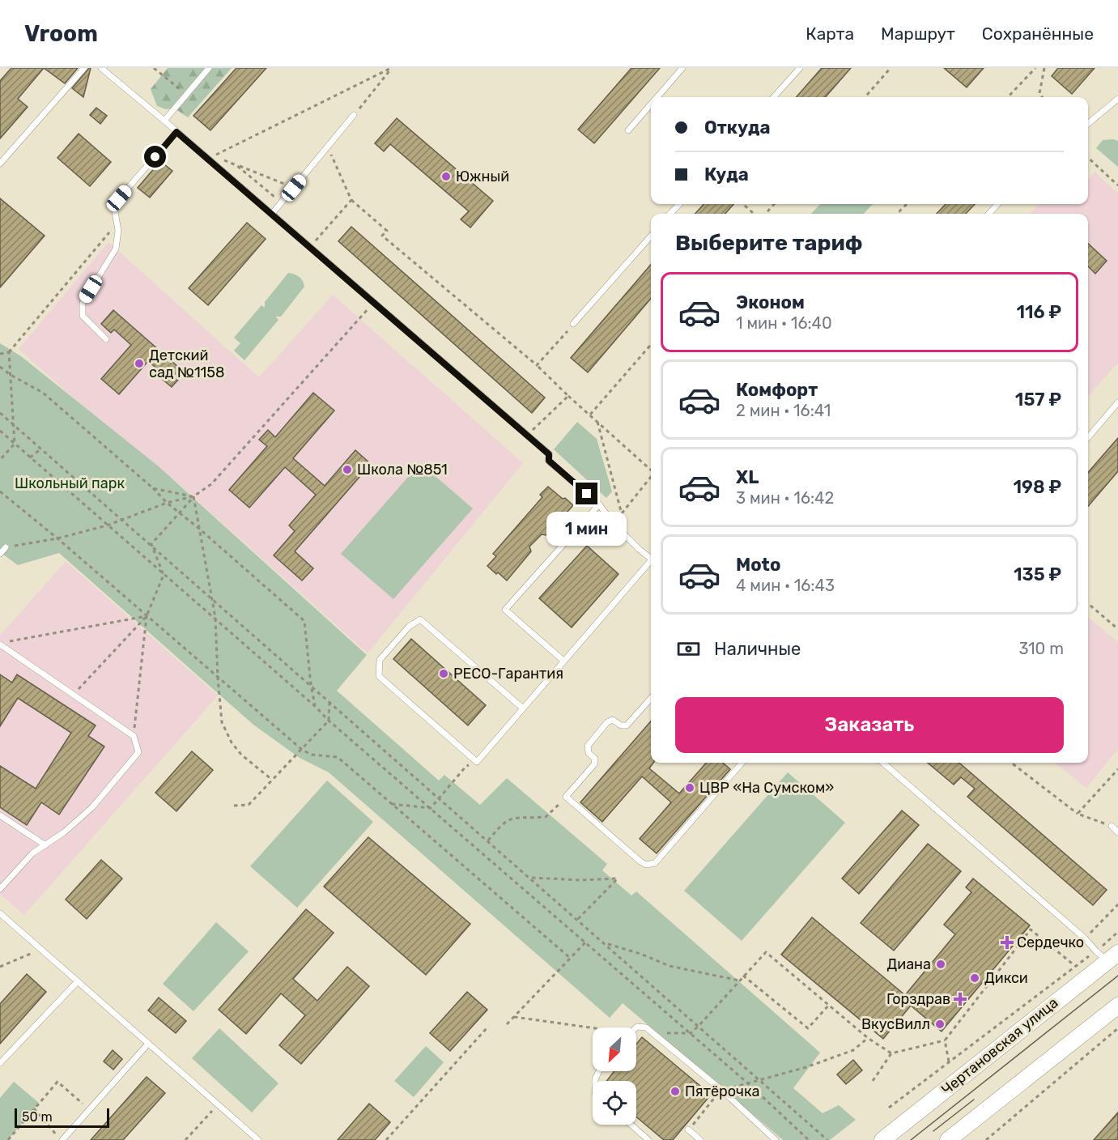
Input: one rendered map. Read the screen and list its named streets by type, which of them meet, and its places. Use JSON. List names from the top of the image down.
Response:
{
  "streets": {
    "main road": ["Чертановская улица"]
  },
  "parks": ["Школьный парк"],
  "places": {
    "other": [
      "Южный",
      "Детский сад №1158",
      "Школа №851",
      "РЕСО-Гарантия",
      "ЦВР «На Сумском»",
      "Диана",
      "Дикси",
      "ВкусВилл",
      "Пятёрочка"
    ],
    "health": ["Сердечко", "Горздрав"]
  },
  "scale_bar": "50 m",
  "north": "bottom left",
  "page": {
    "header": "Vroom",
    "nav": ["Карта", "Маршрут", "Сохранённые"],
    "banner": ["Откуда", "Куда"],
    "heading": "Выберите тариф",
    "list": [
      {
        "name": "Эконом",
        "note": "1 мин · 16:40",
        "value": "116 ₽"
      },
      {
        "name": "Комфорт",
        "note": "2 мин · 16:41",
        "value": "157 ₽"
      },
      {
        "name": "XL",
        "note": "3 мин · 16:42",
        "value": "198 ₽"
      },
      {
        "name": "Moto",
        "note": "4 мин · 16:43",
        "value": "135 ₽"
      }
    ],
    "bubble": "1 мин",
    "pay": ["Наличные", "310 m"],
    "buttons": "Заказать",
    "scale": "50 m"
  }
}
